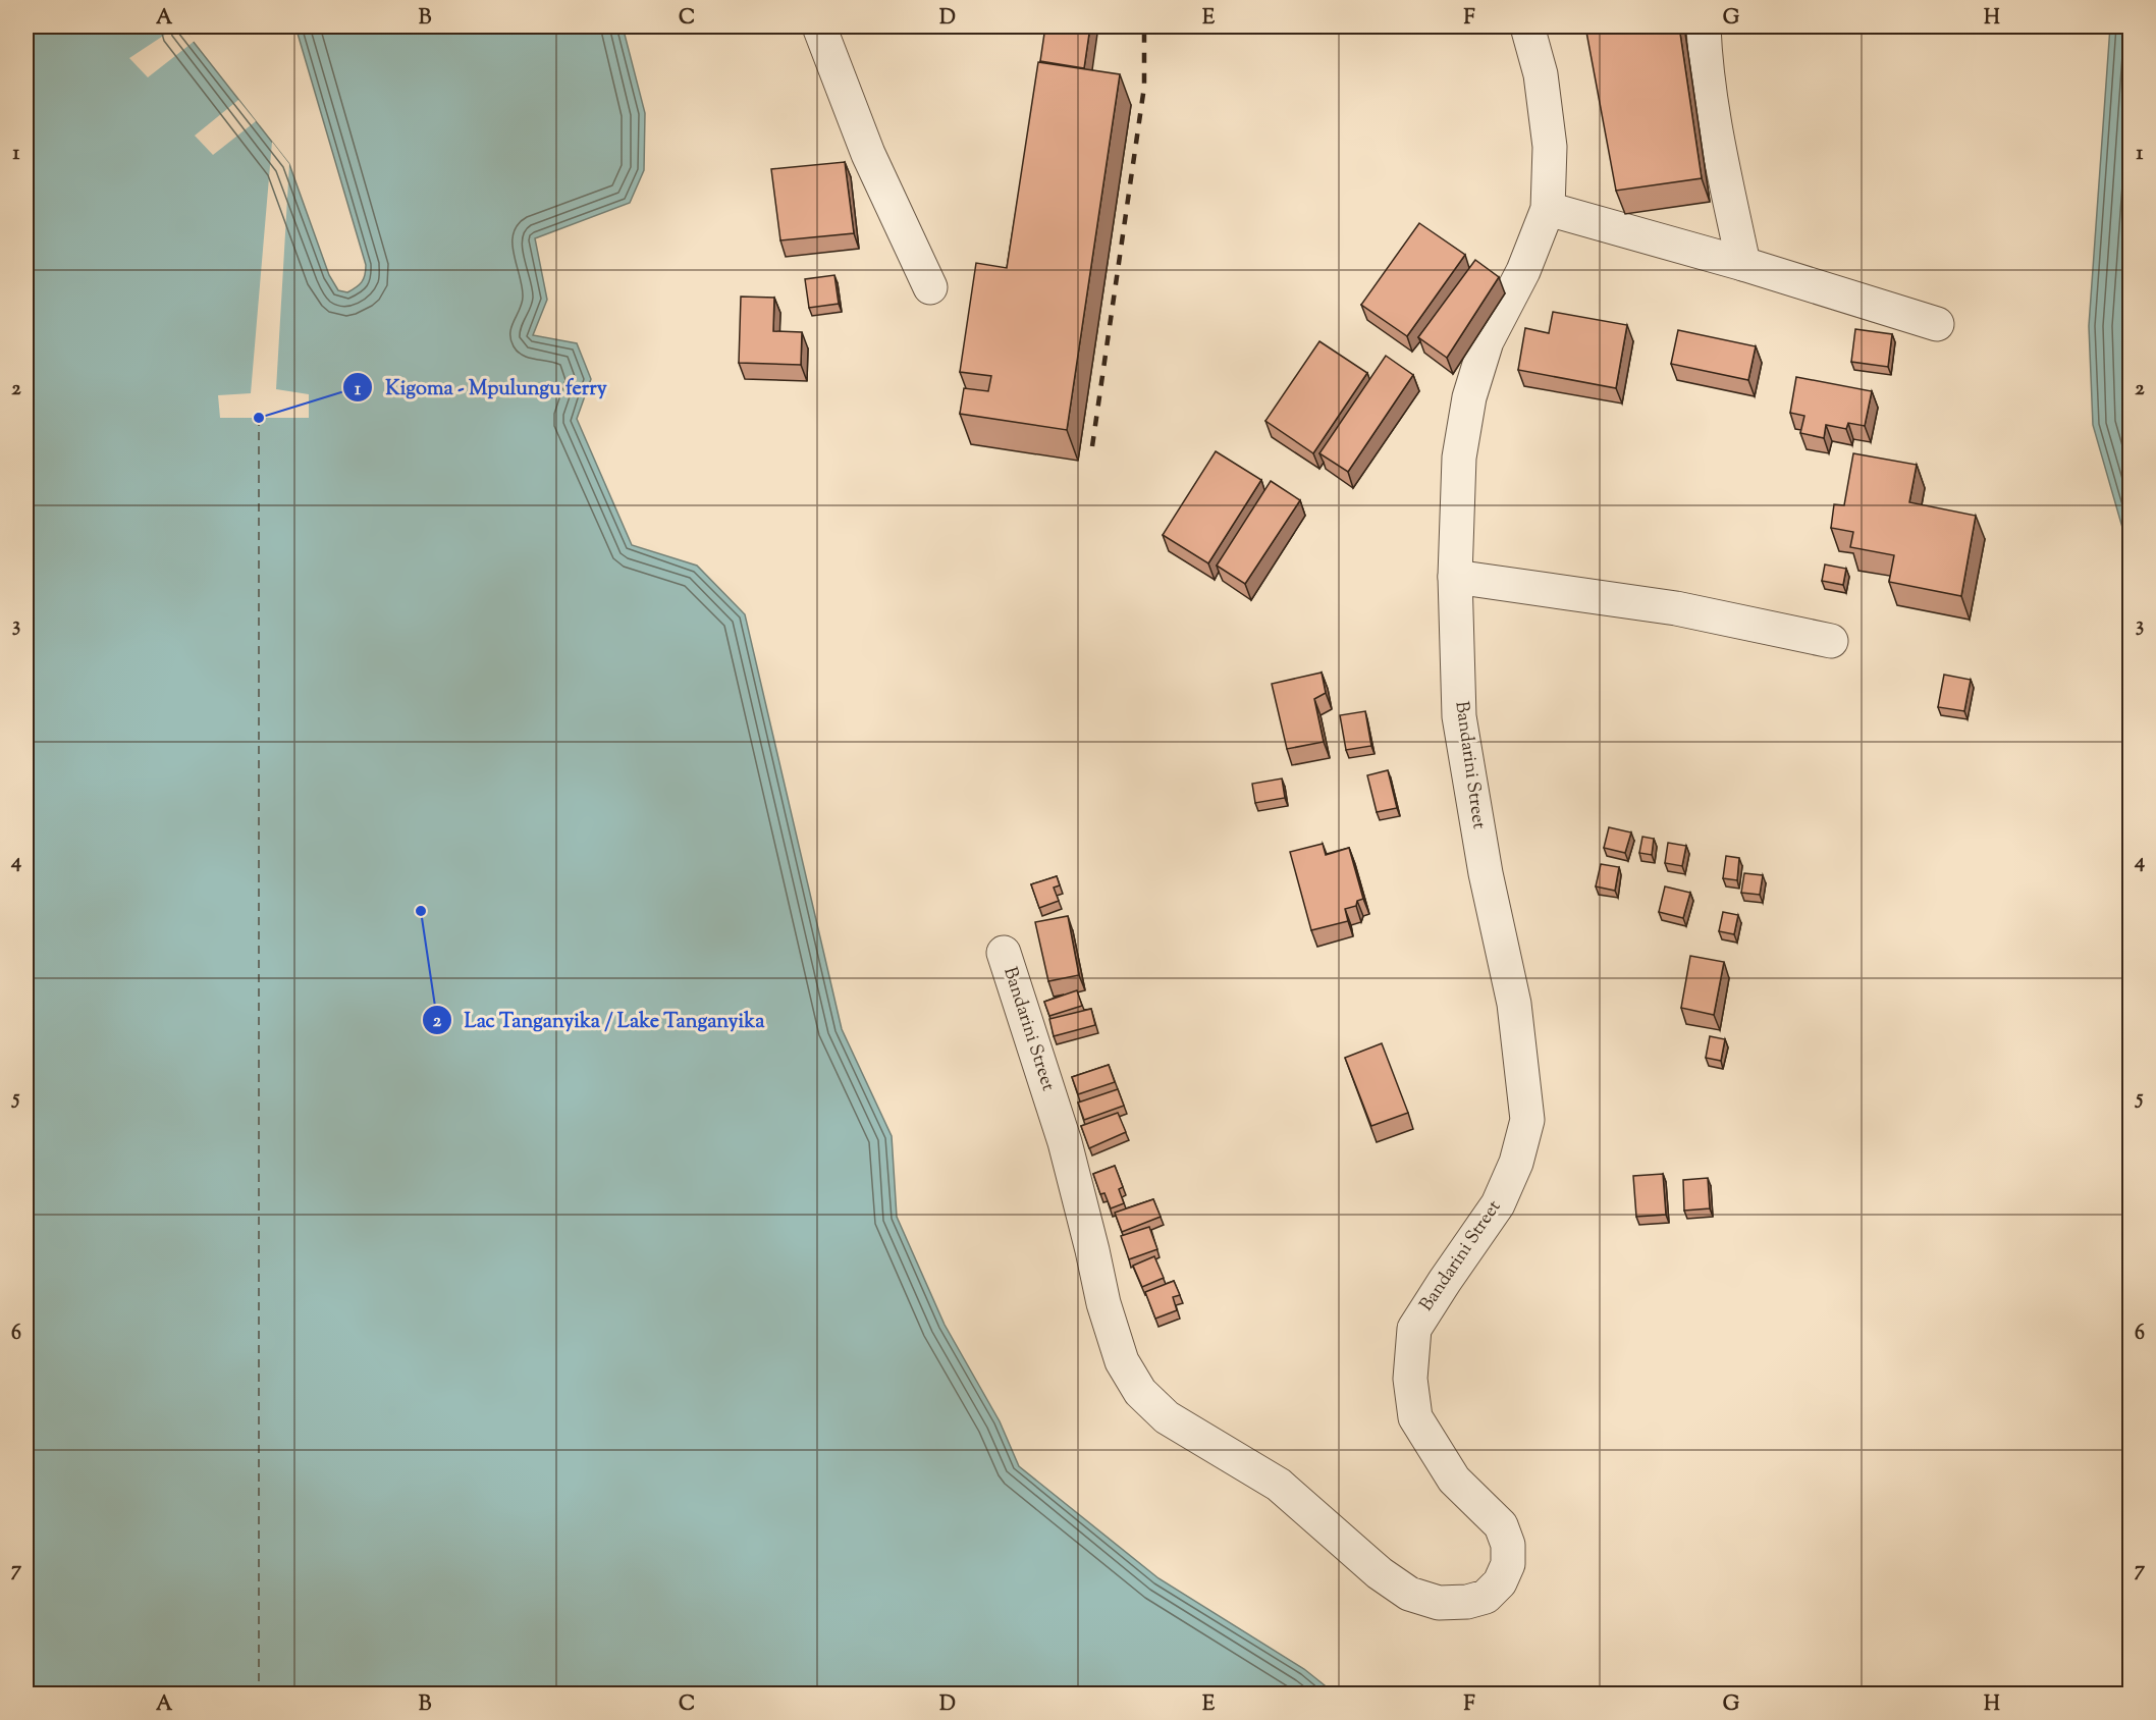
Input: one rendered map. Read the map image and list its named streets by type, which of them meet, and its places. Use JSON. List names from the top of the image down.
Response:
{
  "streets": {
    "street": ["Bandarini Street"]
  },
  "places": ["Kigoma - Mpulungu ferry", "Lac Tanganyika / Lake Tanganyika"],
  "grid": {
    "columns": [
      "A",
      "B",
      "C",
      "D",
      "E",
      "F",
      "G",
      "H"
    ],
    "rows": [
      "1",
      "2",
      "3",
      "4",
      "5",
      "6",
      "7"
    ]
  }
}
